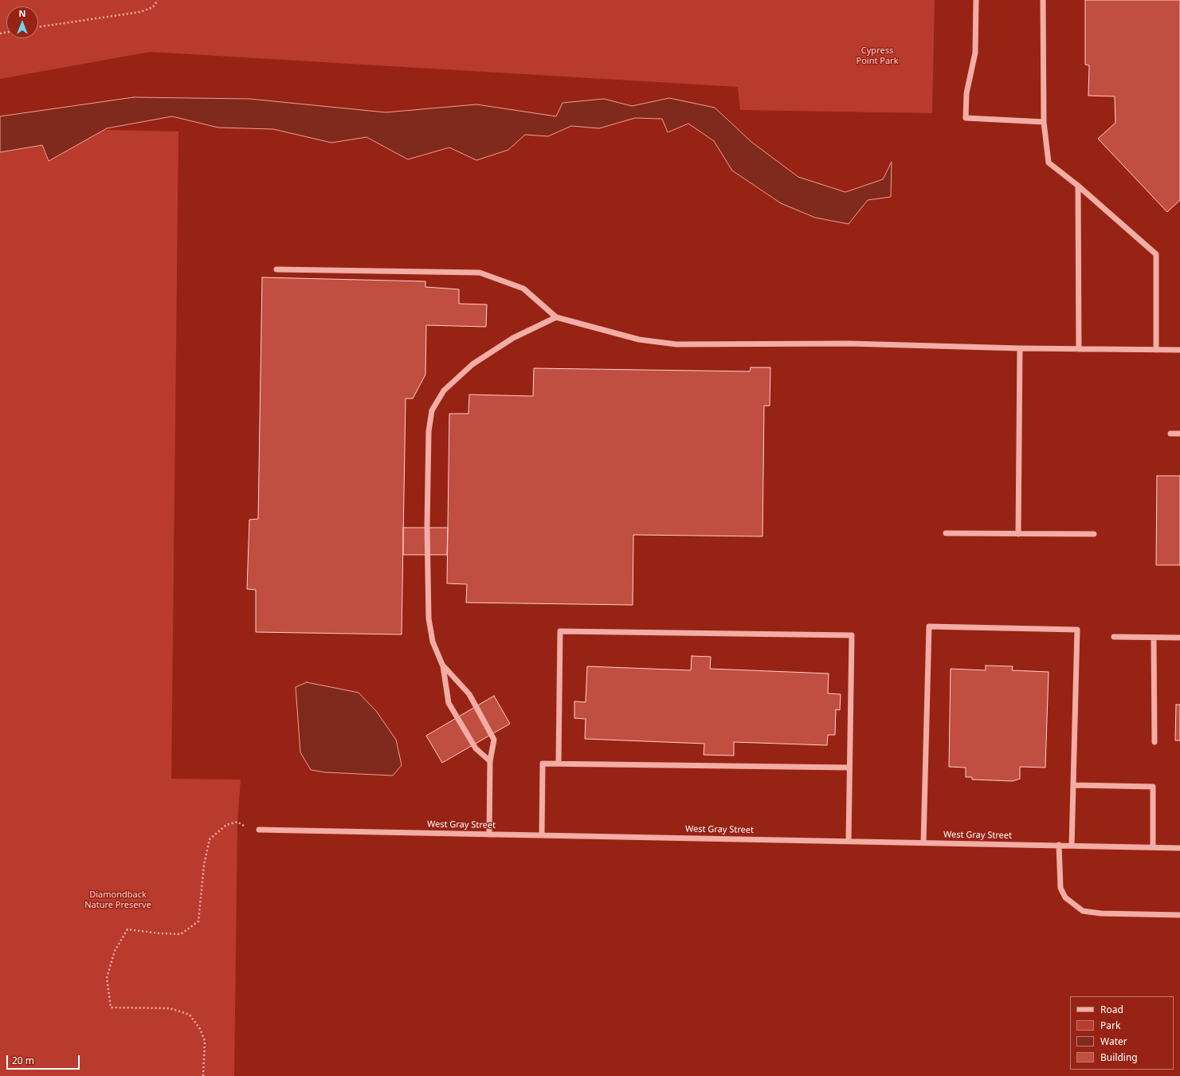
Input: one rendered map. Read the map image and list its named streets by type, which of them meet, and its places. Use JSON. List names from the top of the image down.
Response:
{
  "streets": {
    "street": ["West Gray Street"]
  },
  "parks": ["Cypress Point Park", "Diamondback Nature Preserve"],
  "legend": [
    "Road",
    "Park",
    "Water",
    "Building"
  ],
  "scale_bar": "20 m",
  "north": "top"
}
